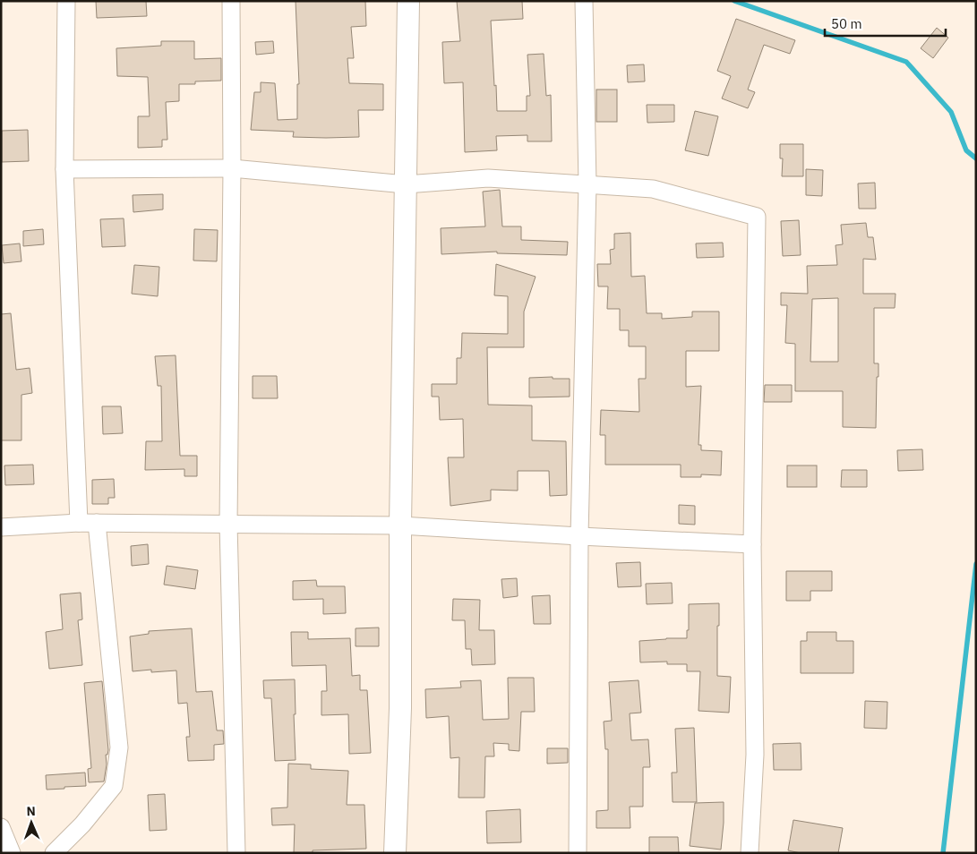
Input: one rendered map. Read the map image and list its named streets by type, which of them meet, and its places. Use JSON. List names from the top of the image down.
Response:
{
  "scale_bar": "50 m",
  "north": "top"
}
